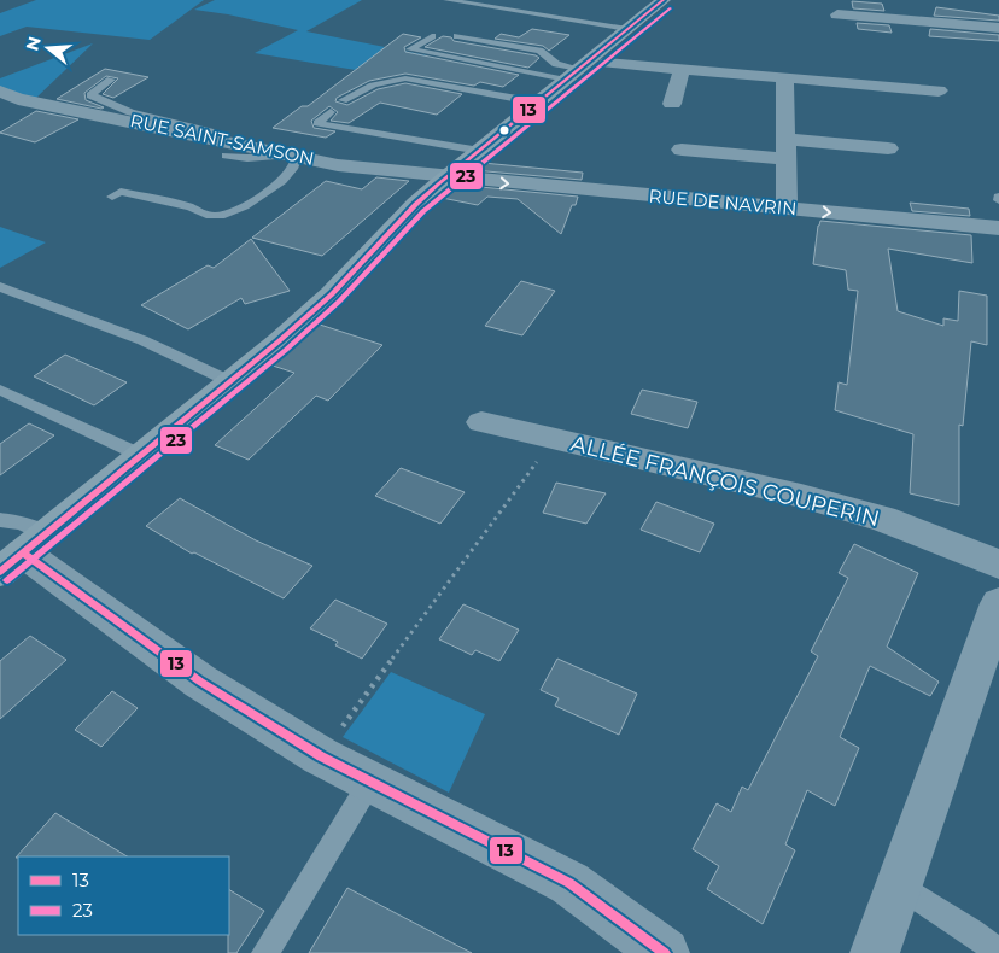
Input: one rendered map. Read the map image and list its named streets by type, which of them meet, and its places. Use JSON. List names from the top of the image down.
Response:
{
  "streets": {
    "street": ["RUE SAINT-SAMSON", "RUE DE NAVRIN", "ALLÉE FRANÇOIS COUPERIN"]
  },
  "crossings": [
    ["RUE SAINT-SAMSON", "RUE DE NAVRIN"]
  ],
  "lines": ["transit line 13", "transit line 23"],
  "legend": ["13", "23"],
  "north": "left"
}
